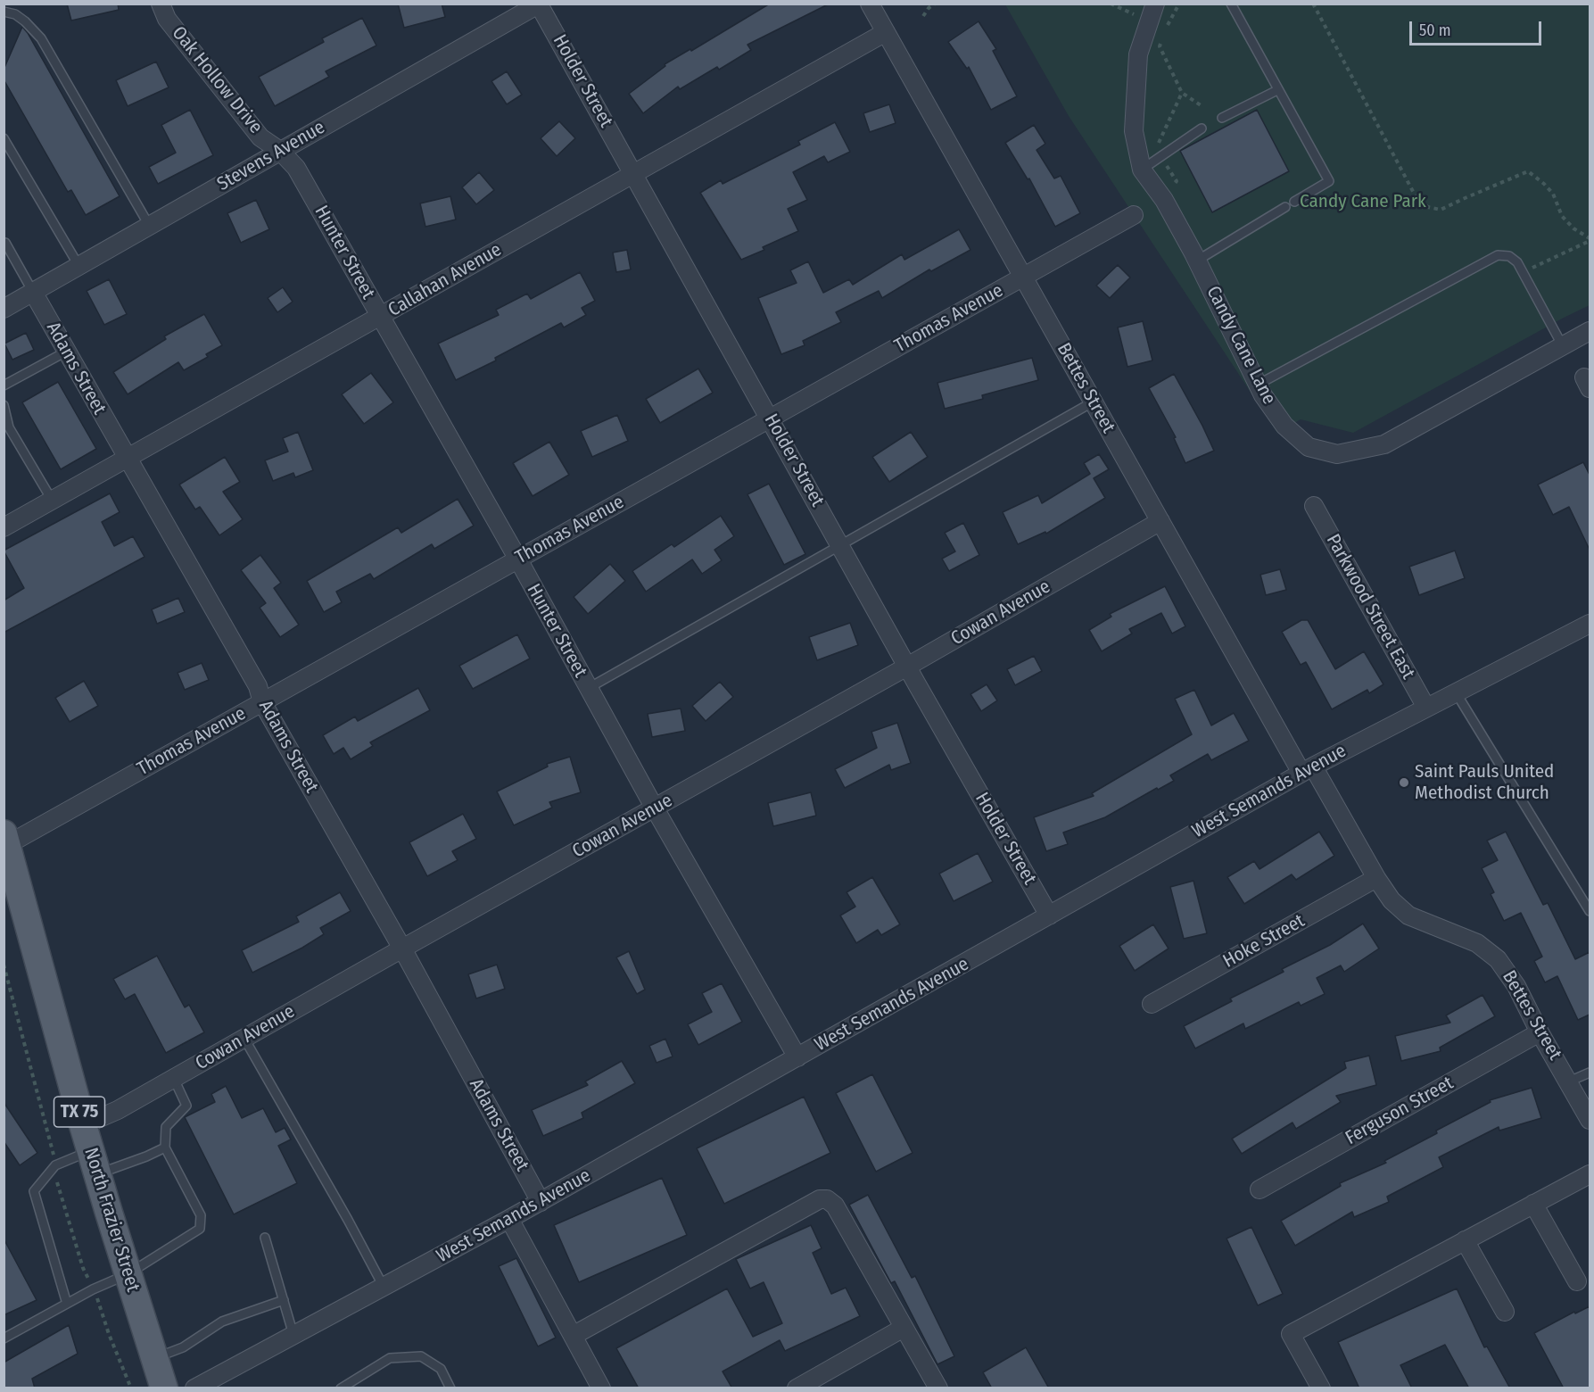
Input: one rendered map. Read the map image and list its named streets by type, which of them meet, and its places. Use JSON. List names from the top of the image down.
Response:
{
  "streets": {
    "main road": ["TX 75", "North Frazier Street"],
    "street": [
      "Oak Hollow Drive",
      "Holder Street",
      "Stevens Avenue",
      "Hunter Street",
      "Callahan Avenue",
      "Thomas Avenue",
      "Candy Cane Lane",
      "Adams Street",
      "Bettes Street",
      "Parkwood Street East",
      "Cowan Avenue",
      "West Semands Avenue",
      "Hoke Street",
      "Ferguson Street"
    ]
  },
  "crossings": [
    ["Oak Hollow Drive", "Stevens Avenue"],
    ["Oak Hollow Drive", "Hunter Street"],
    ["Holder Street", "Stevens Avenue"],
    ["Holder Street", "Callahan Avenue"],
    ["Holder Street", "Thomas Avenue"],
    ["Holder Street", "Cowan Avenue"],
    ["Holder Street", "West Semands Avenue"],
    ["Stevens Avenue", "Hunter Street"],
    ["Stevens Avenue", "Adams Street"],
    ["Hunter Street", "Callahan Avenue"],
    ["Hunter Street", "Thomas Avenue"],
    ["Hunter Street", "Cowan Avenue"],
    ["Hunter Street", "West Semands Avenue"],
    ["Callahan Avenue", "Adams Street"],
    ["Callahan Avenue", "Bettes Street"],
    ["Thomas Avenue", "Adams Street"],
    ["Thomas Avenue", "Bettes Street"],
    ["Thomas Avenue", "North Frazier Street"],
    ["Adams Street", "Cowan Avenue"],
    ["Adams Street", "West Semands Avenue"],
    ["Bettes Street", "Cowan Avenue"],
    ["Bettes Street", "West Semands Avenue"],
    ["Bettes Street", "Hoke Street"],
    ["Bettes Street", "Ferguson Street"],
    ["Parkwood Street East", "West Semands Avenue"],
    ["Cowan Avenue", "North Frazier Street"]
  ],
  "parks": ["Candy Cane Park"],
  "places": ["Saint Pauls United Methodist Church"],
  "scale_bar": "50 m"
}
